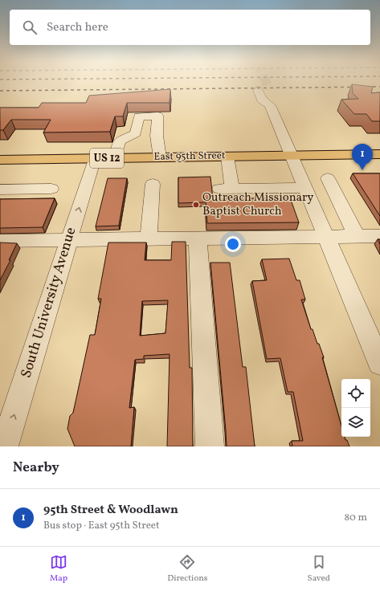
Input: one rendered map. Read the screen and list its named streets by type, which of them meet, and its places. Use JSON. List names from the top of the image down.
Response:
{
  "streets": {
    "main road": ["East 95th Street", "US 12"],
    "street": ["South University Avenue"]
  },
  "crossings": [
    ["East 95th Street", "South University Avenue"]
  ],
  "places": ["Outreach Missionary Baptist Church"],
  "page": {
    "search": "Search here",
    "pins": "1",
    "heading": "Nearby",
    "list": [
      {
        "mark": "1",
        "name": "95th Street & Woodlawn",
        "note": "Bus stop · East 95th Street",
        "value": "80 m"
      }
    ],
    "nav": ["Map", "Directions", "Saved"]
  }
}
